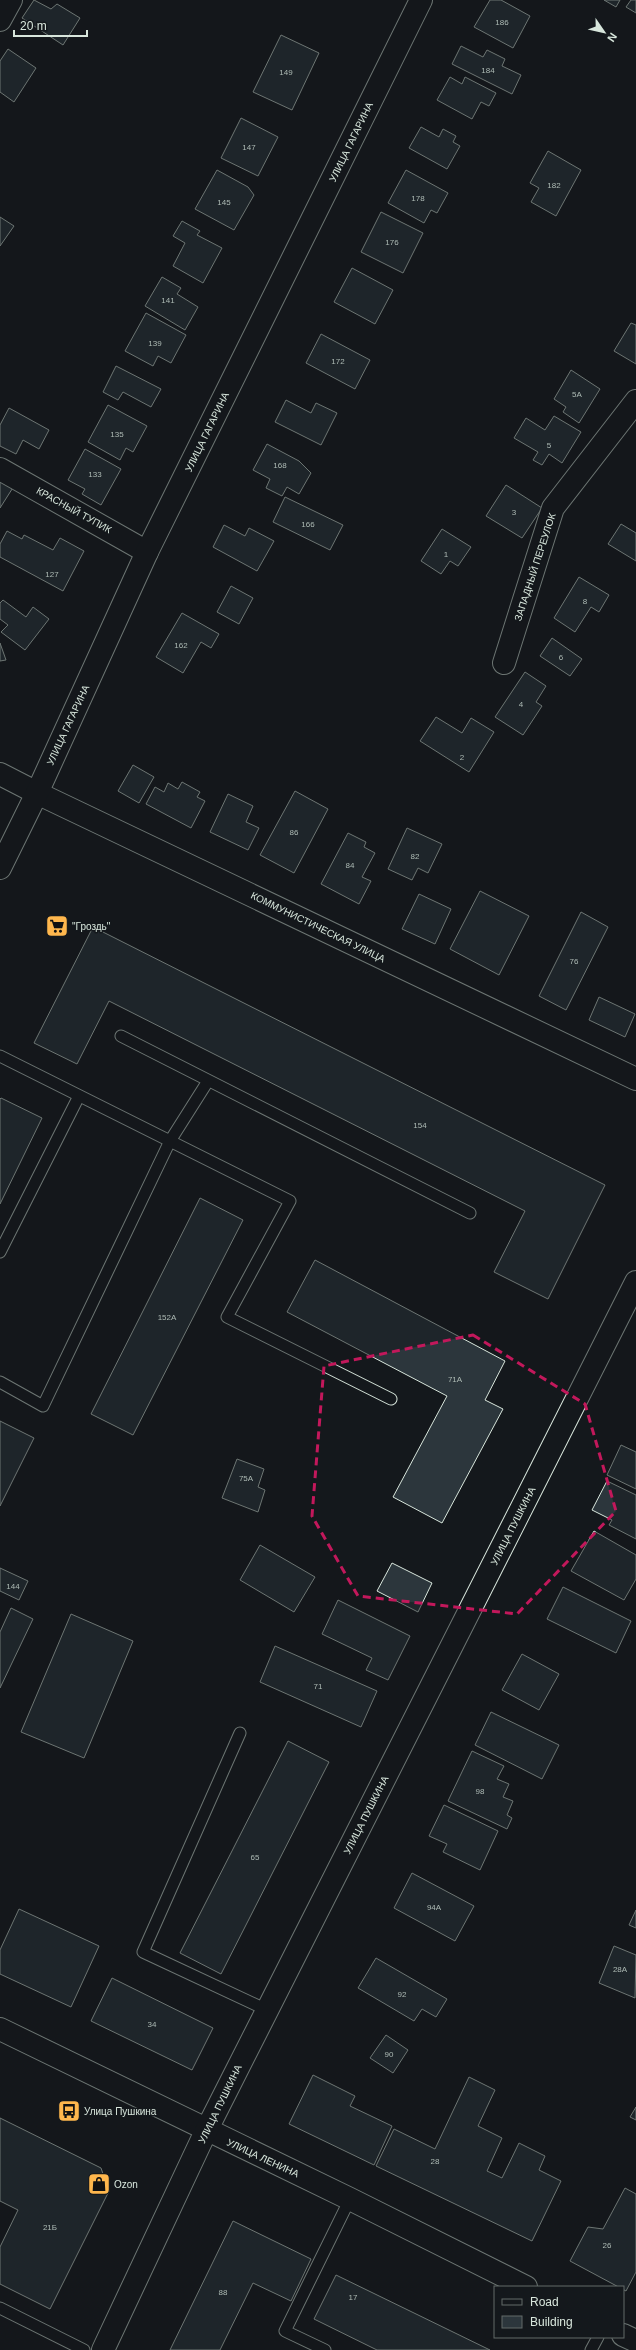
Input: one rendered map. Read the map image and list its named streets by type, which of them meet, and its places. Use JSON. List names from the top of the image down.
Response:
{
  "streets": {
    "street": [
      "УЛИЦА ГАГАРИНА",
      "КРАСНЫЙ ТУПИК",
      "ЗАПАДНЫЙ ПЕРЕУЛОК",
      "КОММУНИСТИЧЕСКАЯ УЛИЦА",
      "УЛИЦА ПУШКИНА",
      "УЛИЦА ЛЕНИНА"
    ]
  },
  "crossings": [
    ["УЛИЦА ГАГАРИНА", "КРАСНЫЙ ТУПИК"],
    ["УЛИЦА ГАГАРИНА", "КОММУНИСТИЧЕСКАЯ УЛИЦА"],
    ["УЛИЦА ПУШКИНА", "УЛИЦА ЛЕНИНА"]
  ],
  "places": {
    "supermarket": ["\"Гроздь\""],
    "bus stop": ["Улица Пушкина"],
    "shop": ["Ozon"]
  },
  "house_numbers": [
    "186",
    "184",
    "149",
    "147",
    "182",
    "178",
    "145",
    "176",
    "141",
    "139",
    "172",
    "5А",
    "135",
    "5",
    "168",
    "133",
    "3",
    "166",
    "1",
    "127",
    "8",
    "162",
    "6",
    "4",
    "2",
    "86",
    "82",
    "84",
    "76",
    "154",
    "152А",
    "71А",
    "75А",
    "144",
    "71",
    "98",
    "65",
    "94А",
    "28А",
    "92",
    "34",
    "90",
    "28",
    "21Б",
    "26",
    "88",
    "17"
  ],
  "legend": ["Road", "Building"],
  "scale_bar": "20 m",
  "north": "bottom right"
}
